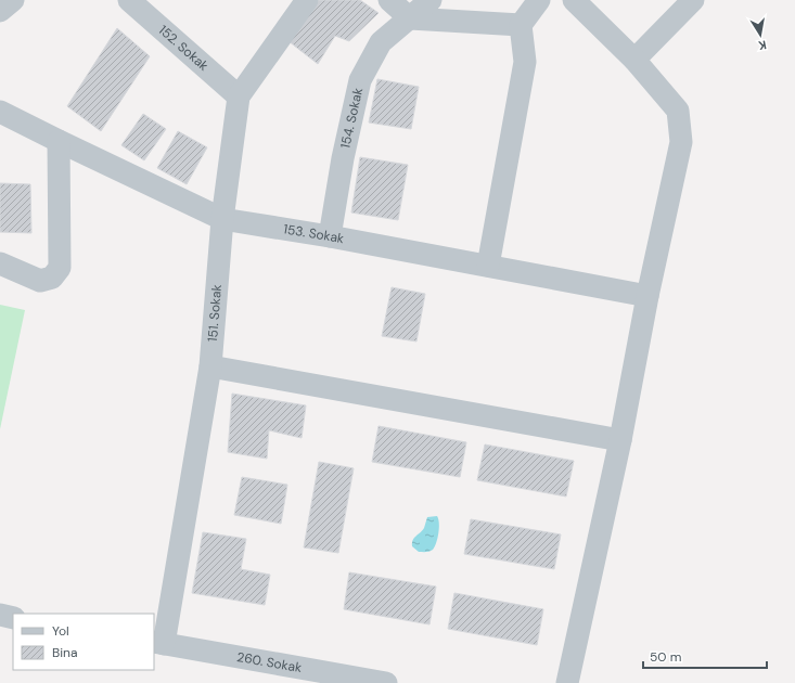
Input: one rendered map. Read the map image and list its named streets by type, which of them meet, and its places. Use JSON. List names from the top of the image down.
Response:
{
  "streets": {
    "street": [
      "152. Sokak",
      "154. Sokak",
      "153. Sokak",
      "151. Sokak",
      "260. Sokak"
    ]
  },
  "crossings": [
    ["152. Sokak", "151. Sokak"],
    ["154. Sokak", "153. Sokak"],
    ["153. Sokak", "151. Sokak"],
    ["151. Sokak", "260. Sokak"]
  ],
  "legend": ["Yol", "Bina"],
  "scale_bar": "50 m",
  "north": "bottom"
}
